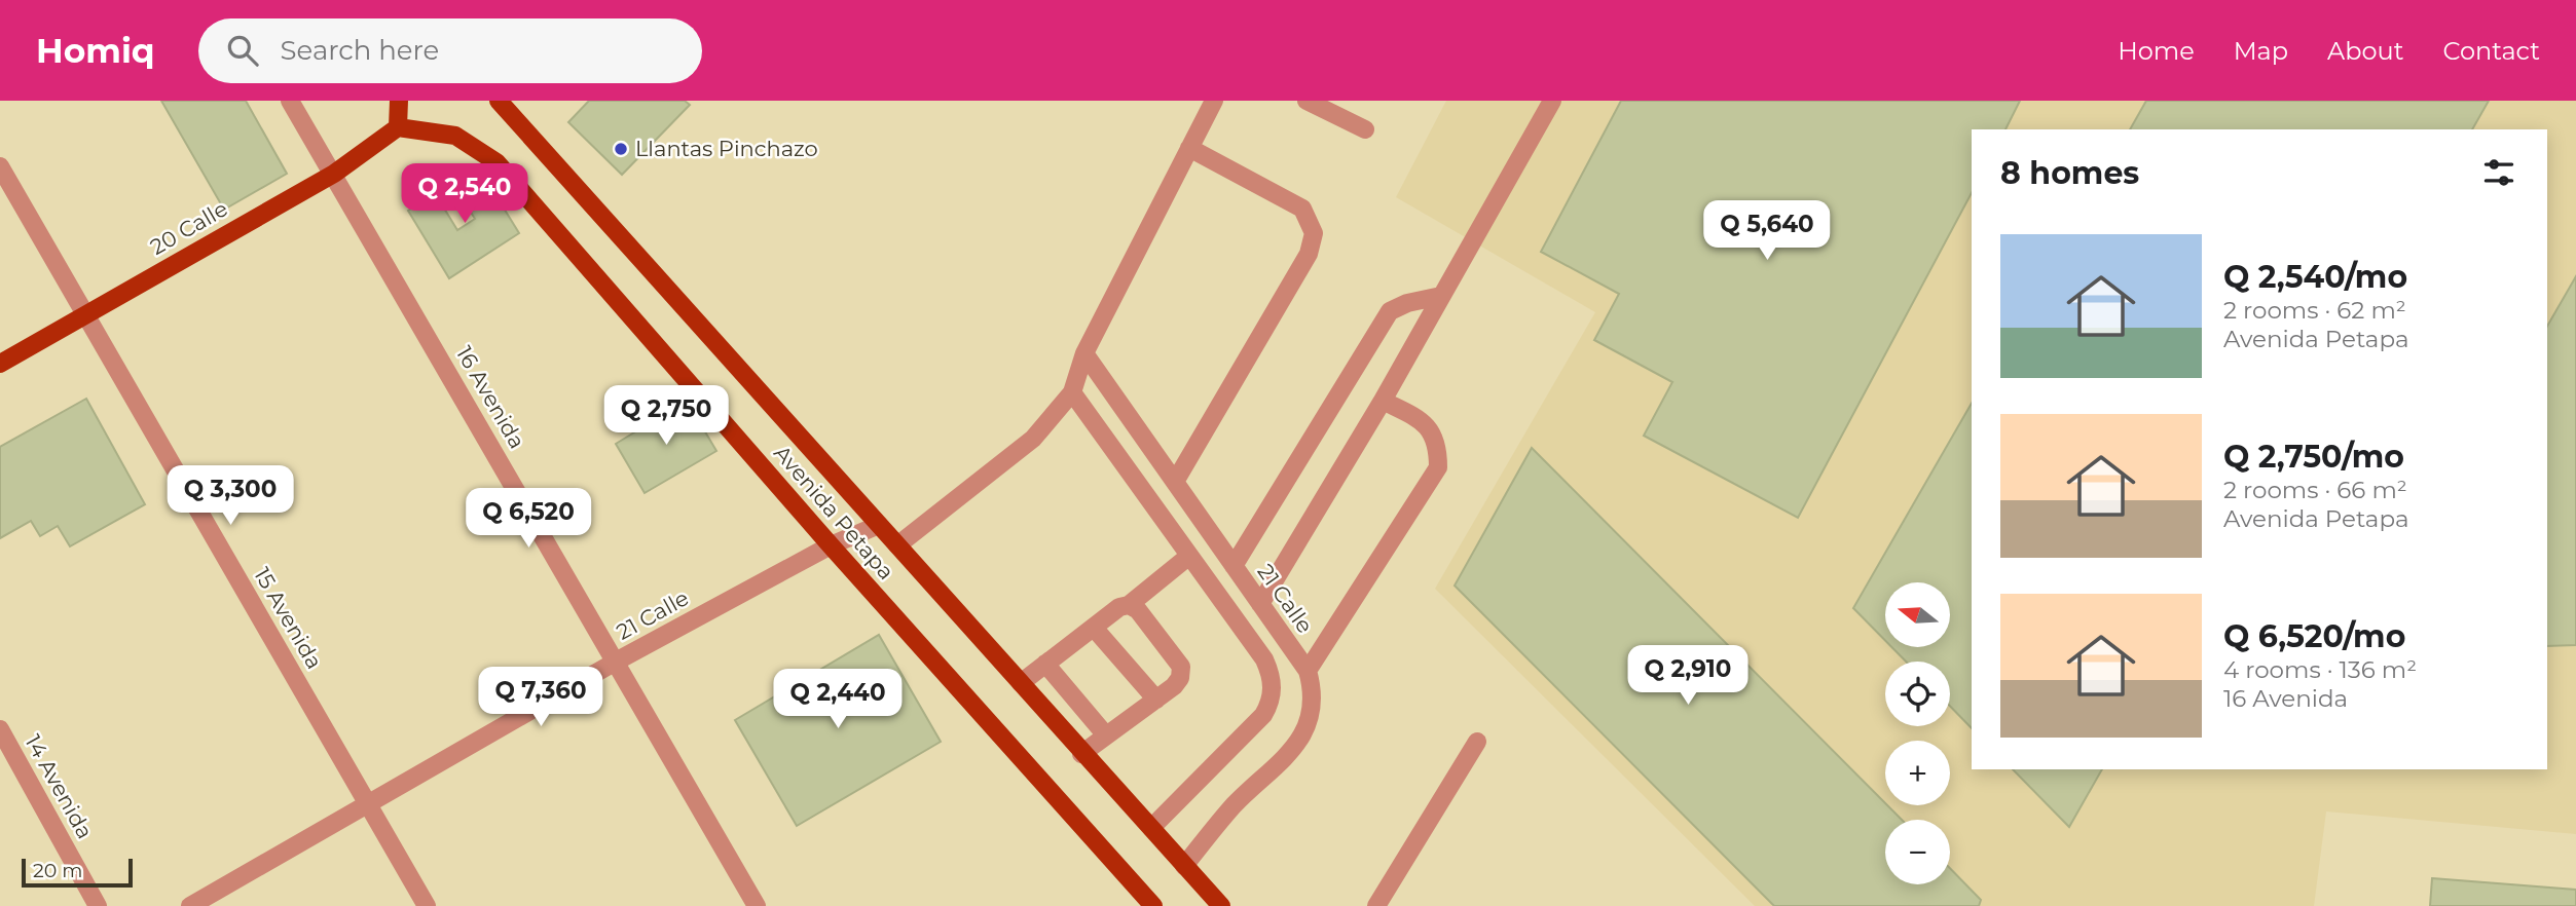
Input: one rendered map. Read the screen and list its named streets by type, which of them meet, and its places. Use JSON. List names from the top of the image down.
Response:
{
  "streets": {
    "main road": ["20 Calle", "Avenida Petapa"],
    "street": [
      "16 Avenida",
      "21 Calle",
      "15 Avenida",
      "14 Avenida"
    ]
  },
  "crossings": [
    ["20 Calle", "16 Avenida"],
    ["20 Calle", "Avenida Petapa"],
    ["20 Calle", "15 Avenida"],
    ["16 Avenida", "21 Calle"],
    ["Avenida Petapa", "21 Calle"],
    ["21 Calle", "15 Avenida"]
  ],
  "places": ["Llantas Pinchazo"],
  "scale_bar": "20 m",
  "north": "left",
  "page": {
    "header": "Homiq",
    "search": "Search here",
    "nav": [
      "Home",
      "Map",
      "About",
      "Contact"
    ],
    "heading": "8 homes",
    "price": [
      "Q 2,540",
      "Q 5,640",
      "Q 2,750",
      "Q 3,300",
      "Q 6,520",
      "Q 2,910",
      "Q 7,360",
      "Q 2,440"
    ],
    "list": [
      {
        "name": "Q 2,540/mo",
        "note": "2 rooms · 62 m² · Avenida Petapa"
      },
      {
        "name": "Q 2,750/mo",
        "note": "2 rooms · 66 m² · Avenida Petapa"
      },
      {
        "name": "Q 6,520/mo",
        "note": "4 rooms · 136 m² · 16 Avenida"
      }
    ],
    "map_buttons": ["+", "−"],
    "scale": "20 m"
  }
}
